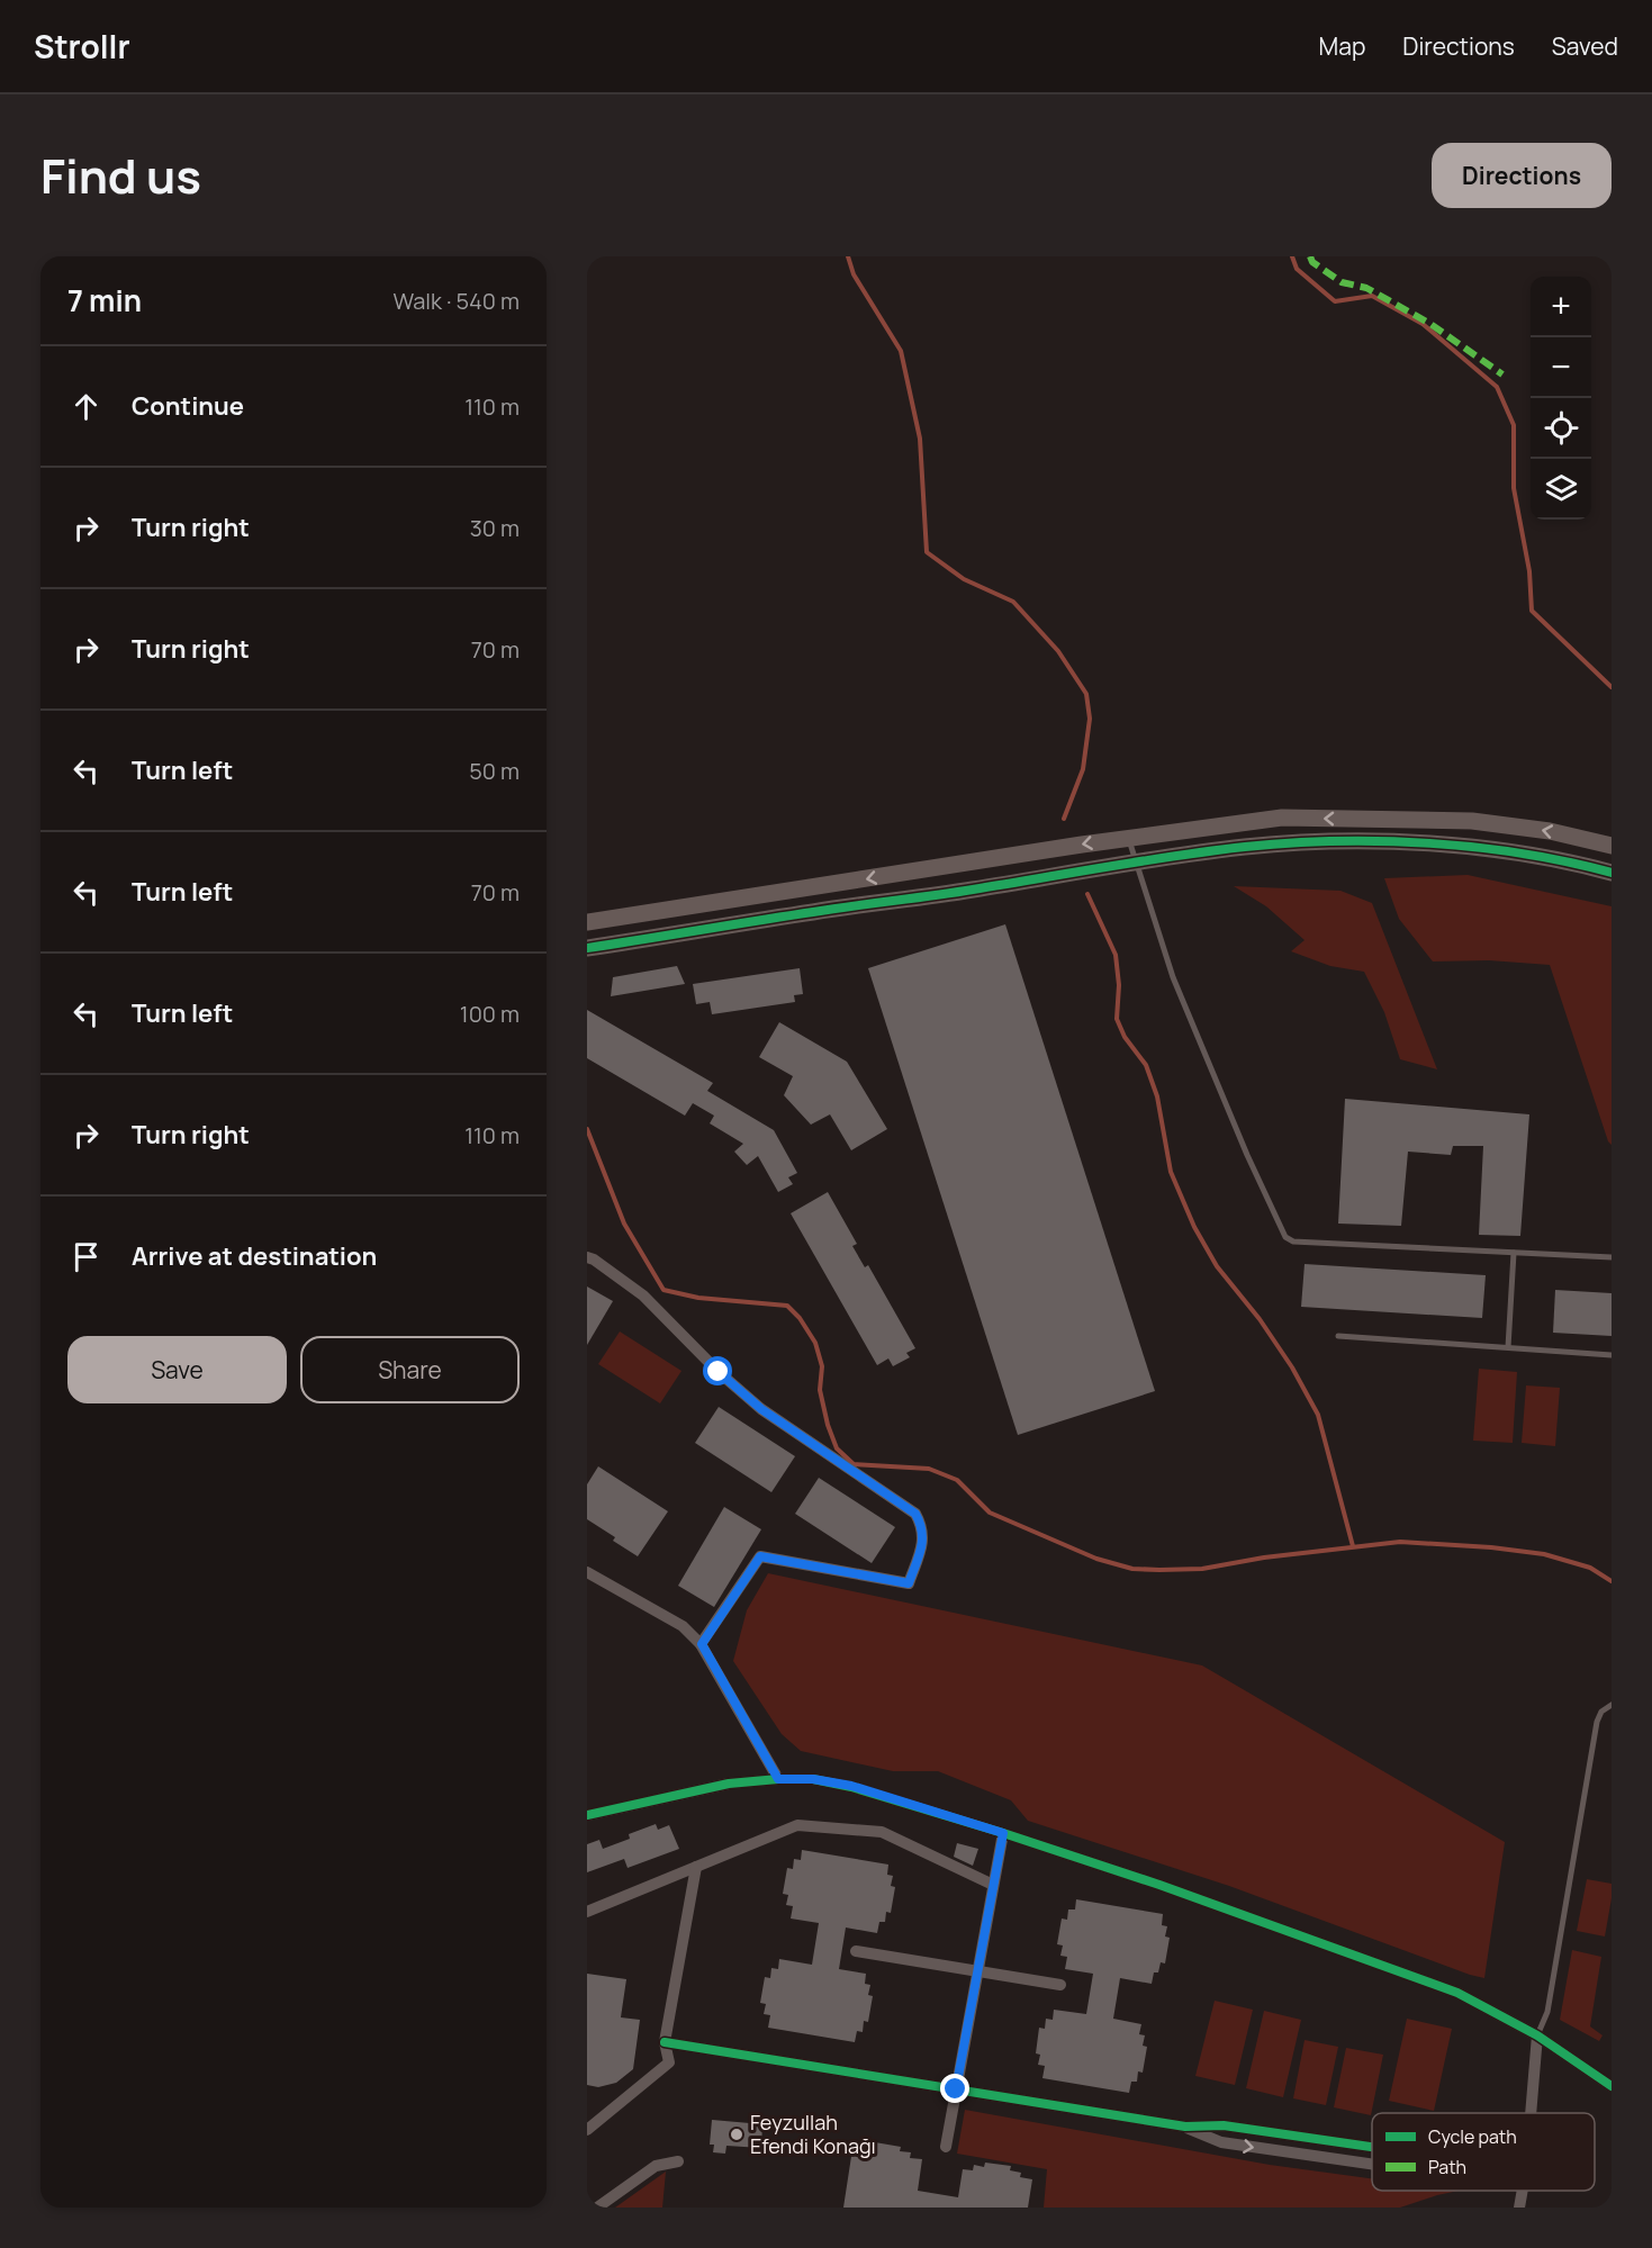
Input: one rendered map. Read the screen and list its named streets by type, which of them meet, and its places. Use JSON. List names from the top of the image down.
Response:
{
  "places": ["Feyzullah Efendi Konağı"],
  "legend": ["Cycle path", "Path"],
  "page": {
    "header": "Strollr",
    "nav": ["Map", "Directions", "Saved"],
    "title": "Find us",
    "buttons": [
      "Directions",
      ["Save", "Share"]
    ],
    "heading": ["7 min", "Walk · 540 m"],
    "map_buttons": ["+", "−"],
    "list": [
      ["Continue", "110 m"],
      ["Turn right", "30 m"],
      ["Turn right", "70 m"],
      ["Turn left", "50 m"],
      ["Turn left", "70 m"],
      ["Turn left", "100 m"],
      ["Turn right", "110 m"],
      "Arrive at destination"
    ]
  }
}
